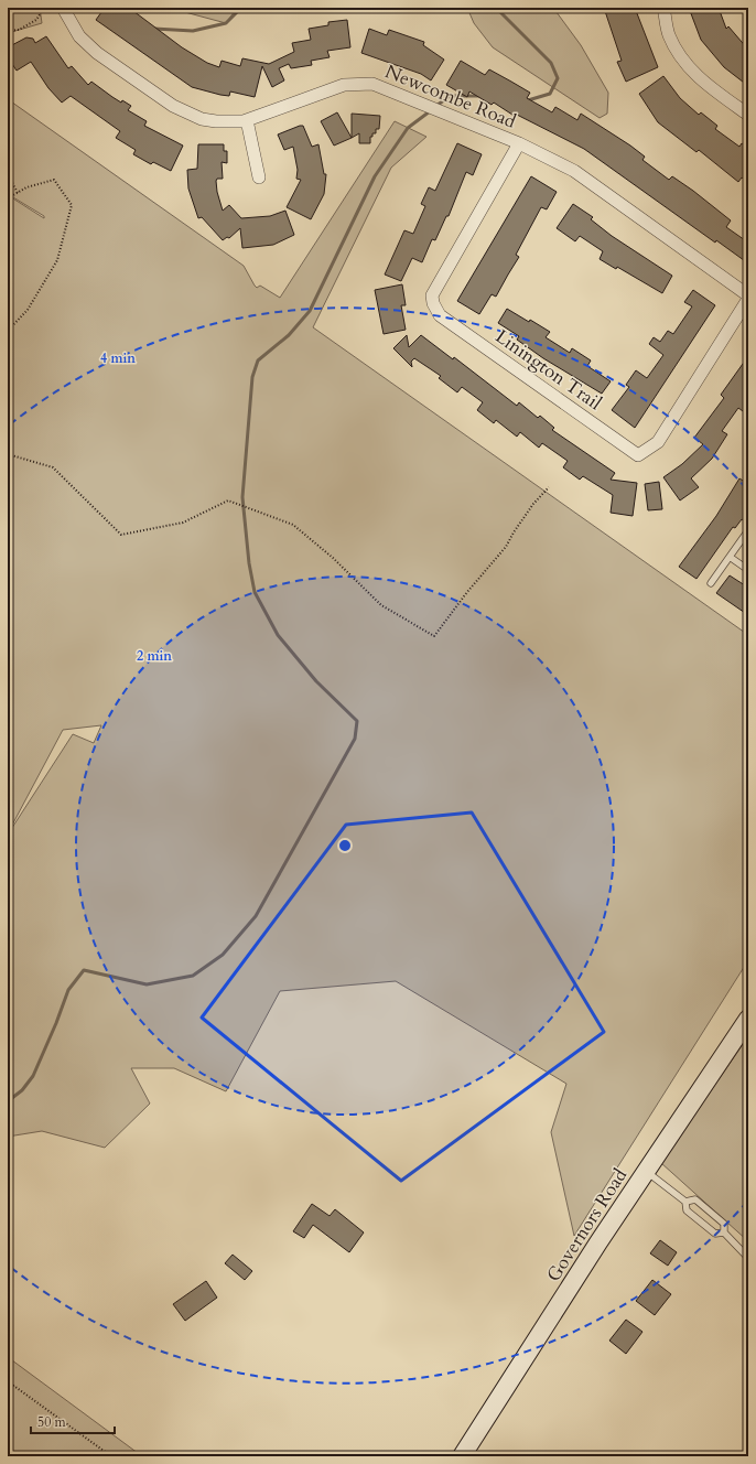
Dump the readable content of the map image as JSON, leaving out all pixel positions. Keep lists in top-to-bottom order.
{
  "streets": {
    "main road": ["Governors Road"],
    "street": ["Newcombe Road", "Linington Trail"]
  },
  "crossings": [
    ["Newcombe Road", "Linington Trail"]
  ],
  "scale_bar": "50 m",
  "rings": ["4 min", "2 min"]
}
